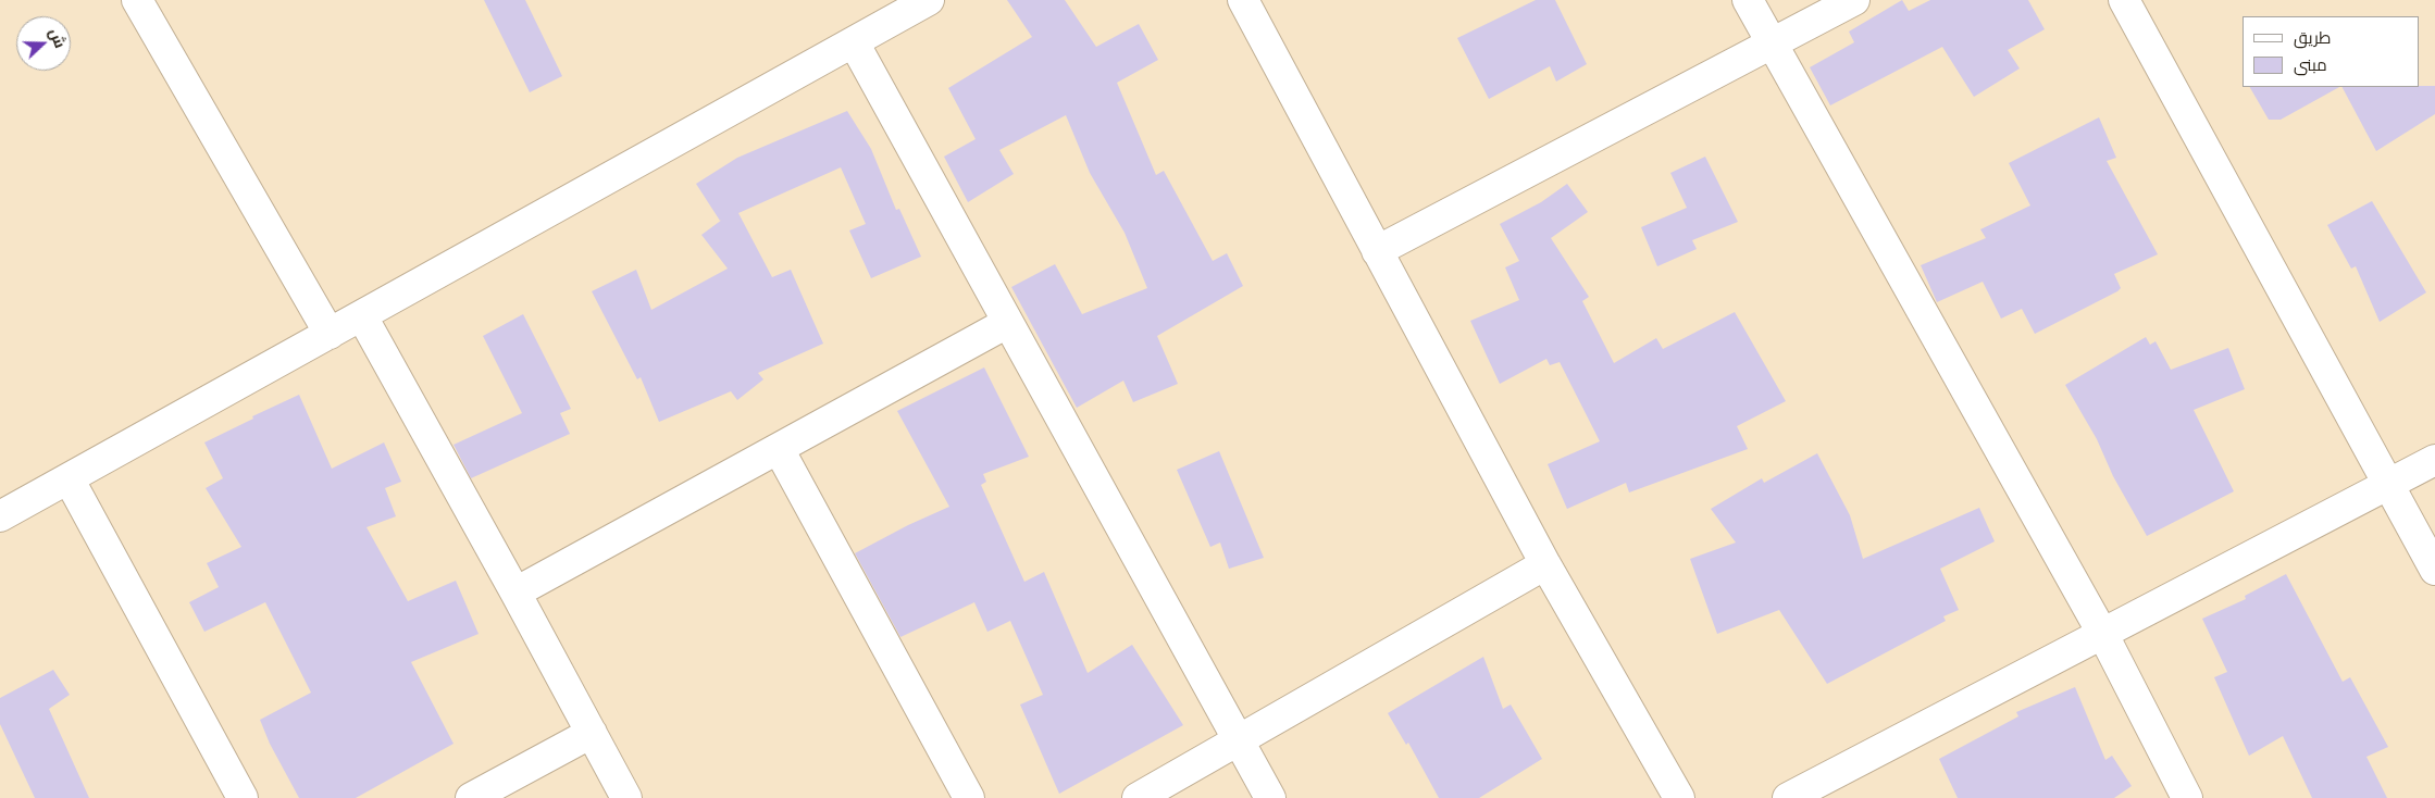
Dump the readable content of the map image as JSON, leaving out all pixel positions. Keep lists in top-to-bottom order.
{
  "legend": ["طريق", "مبنى"],
  "north": "right"
}
